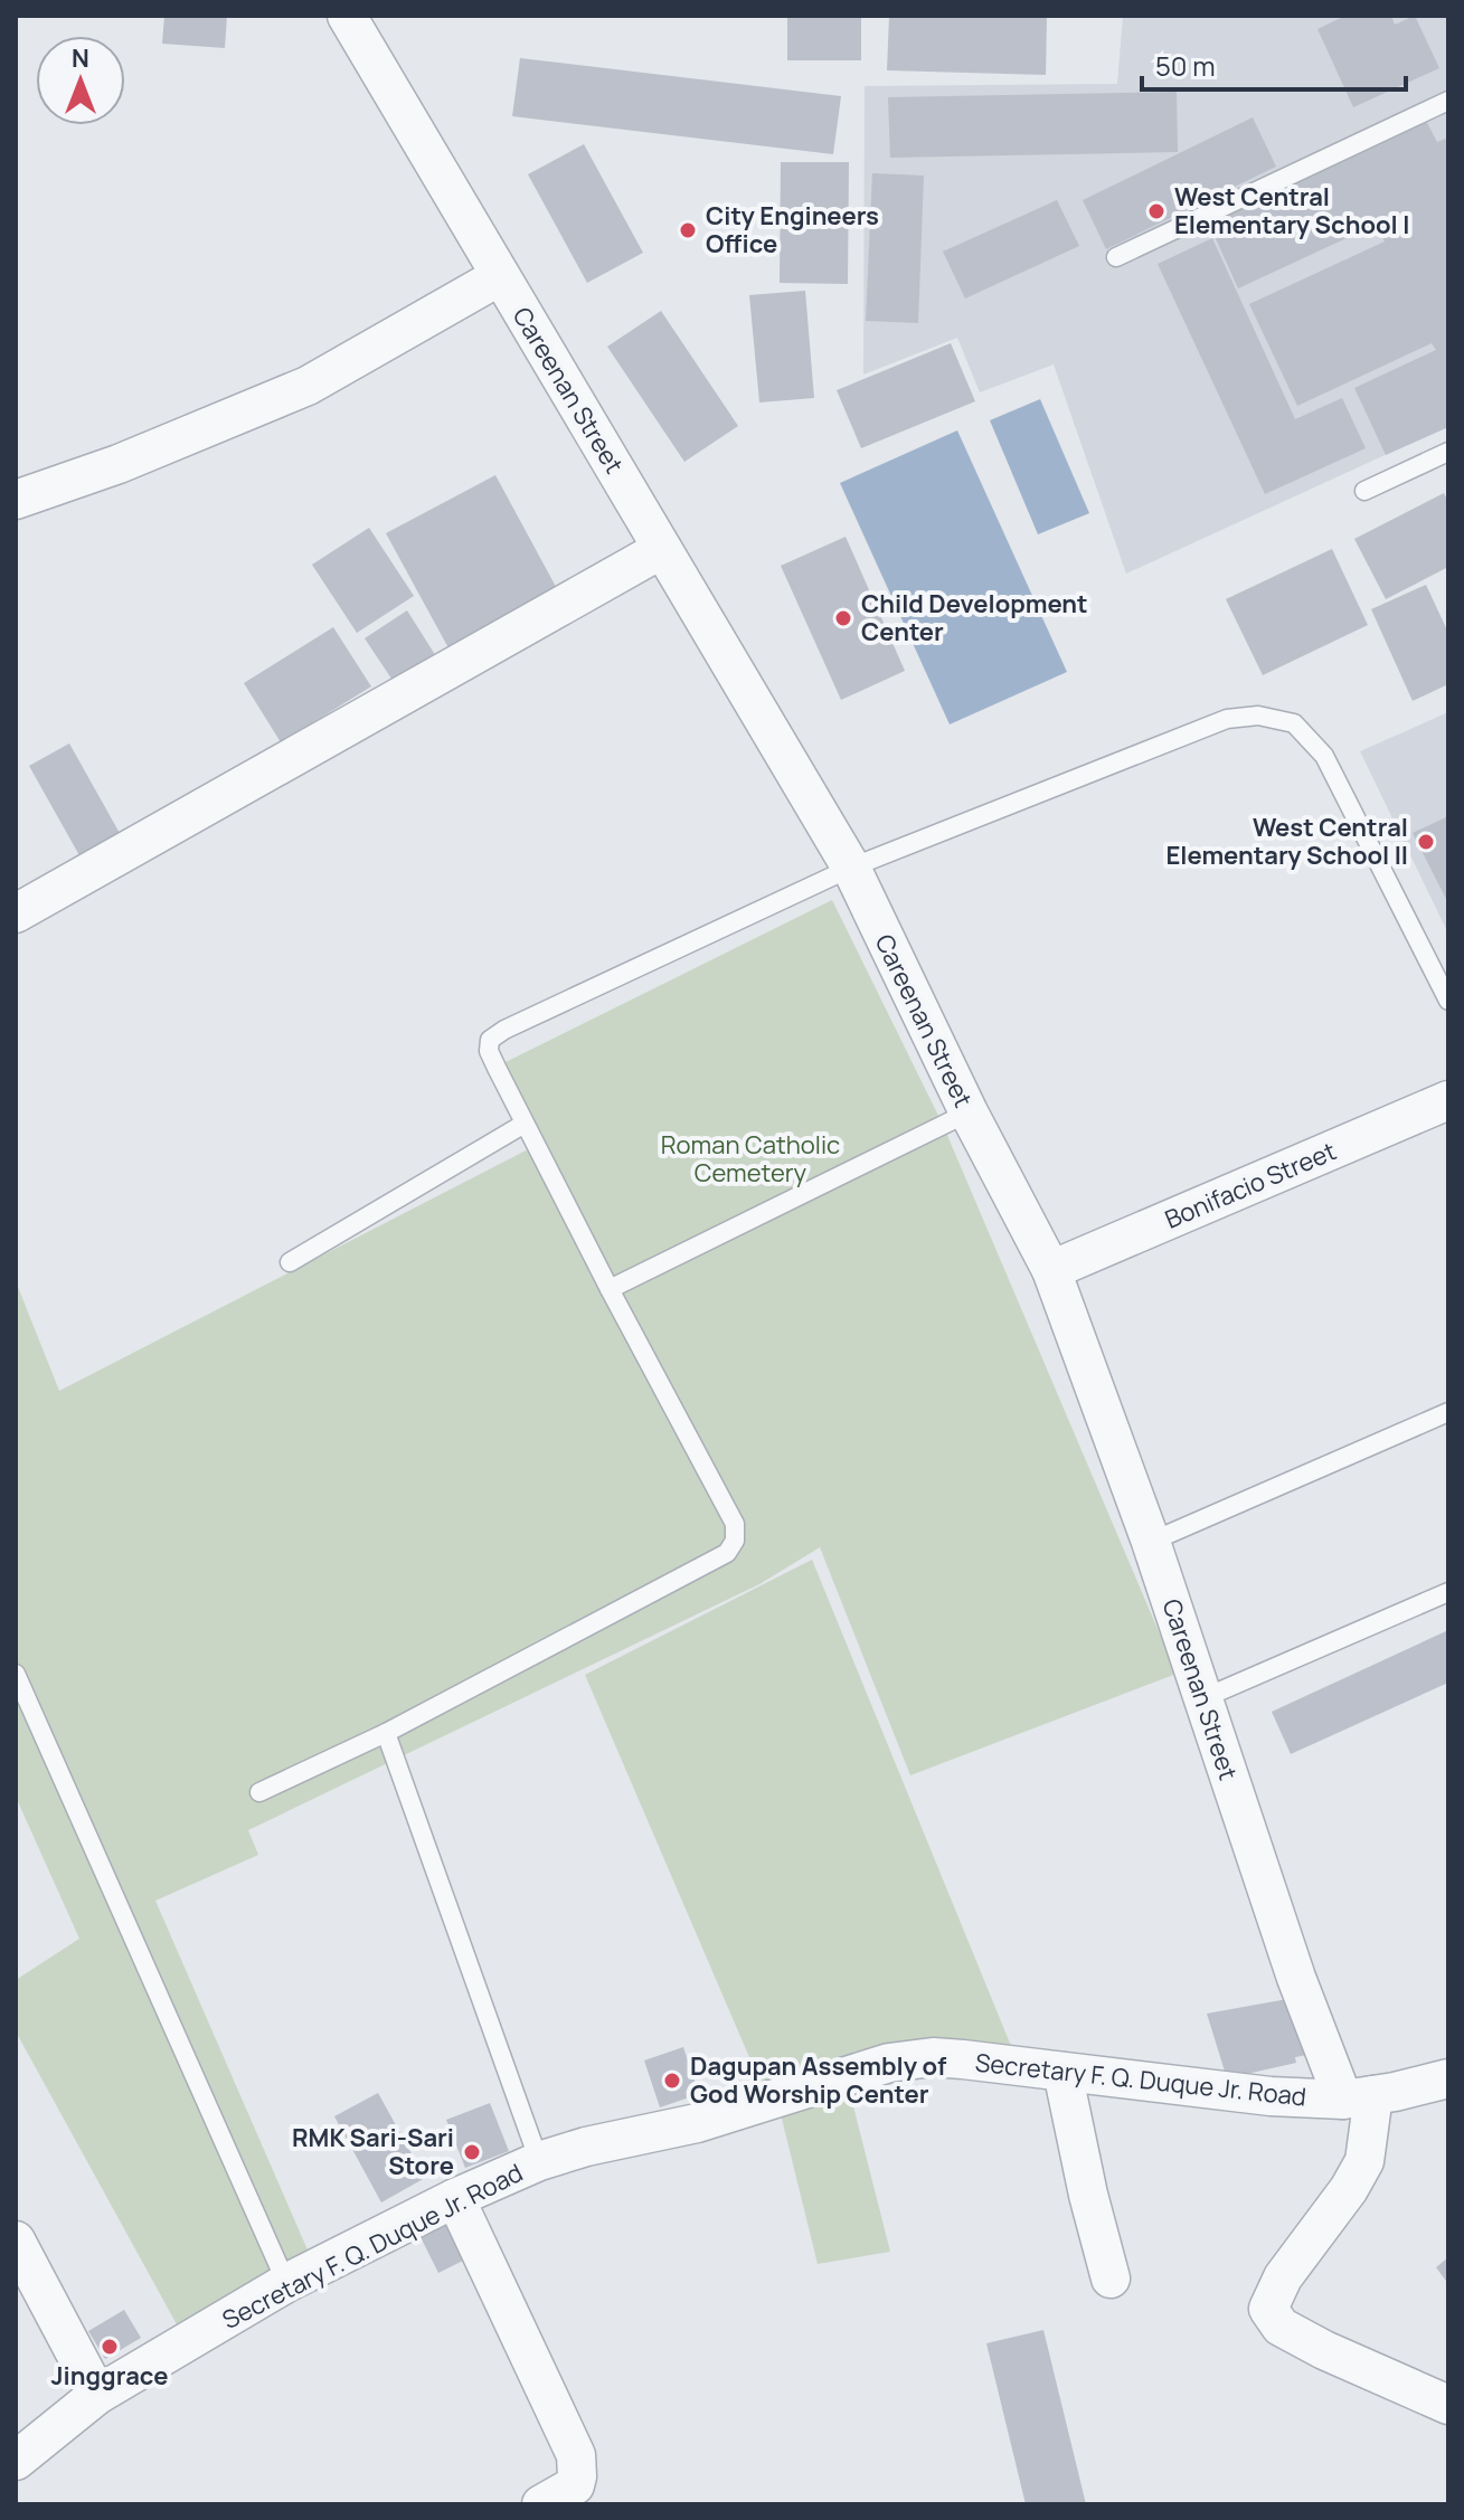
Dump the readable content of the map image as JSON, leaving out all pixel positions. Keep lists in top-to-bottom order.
{
  "streets": {
    "street": ["Careenan Street", "Bonifacio Street", "Secretary F. Q. Duque Jr. Road"]
  },
  "crossings": [
    ["Careenan Street", "Bonifacio Street"],
    ["Careenan Street", "Secretary F. Q. Duque Jr. Road"]
  ],
  "parks": ["Roman Catholic Cemetery"],
  "places": [
    "West Central Elementary School I",
    "City Engineers Office",
    "Child Development Center",
    "West Central Elementary School II",
    "Dagupan Assembly of God Worship Center",
    "RMK Sari-Sari Store",
    "Jinggrace"
  ],
  "scale_bar": "50 m",
  "north": "top"
}
